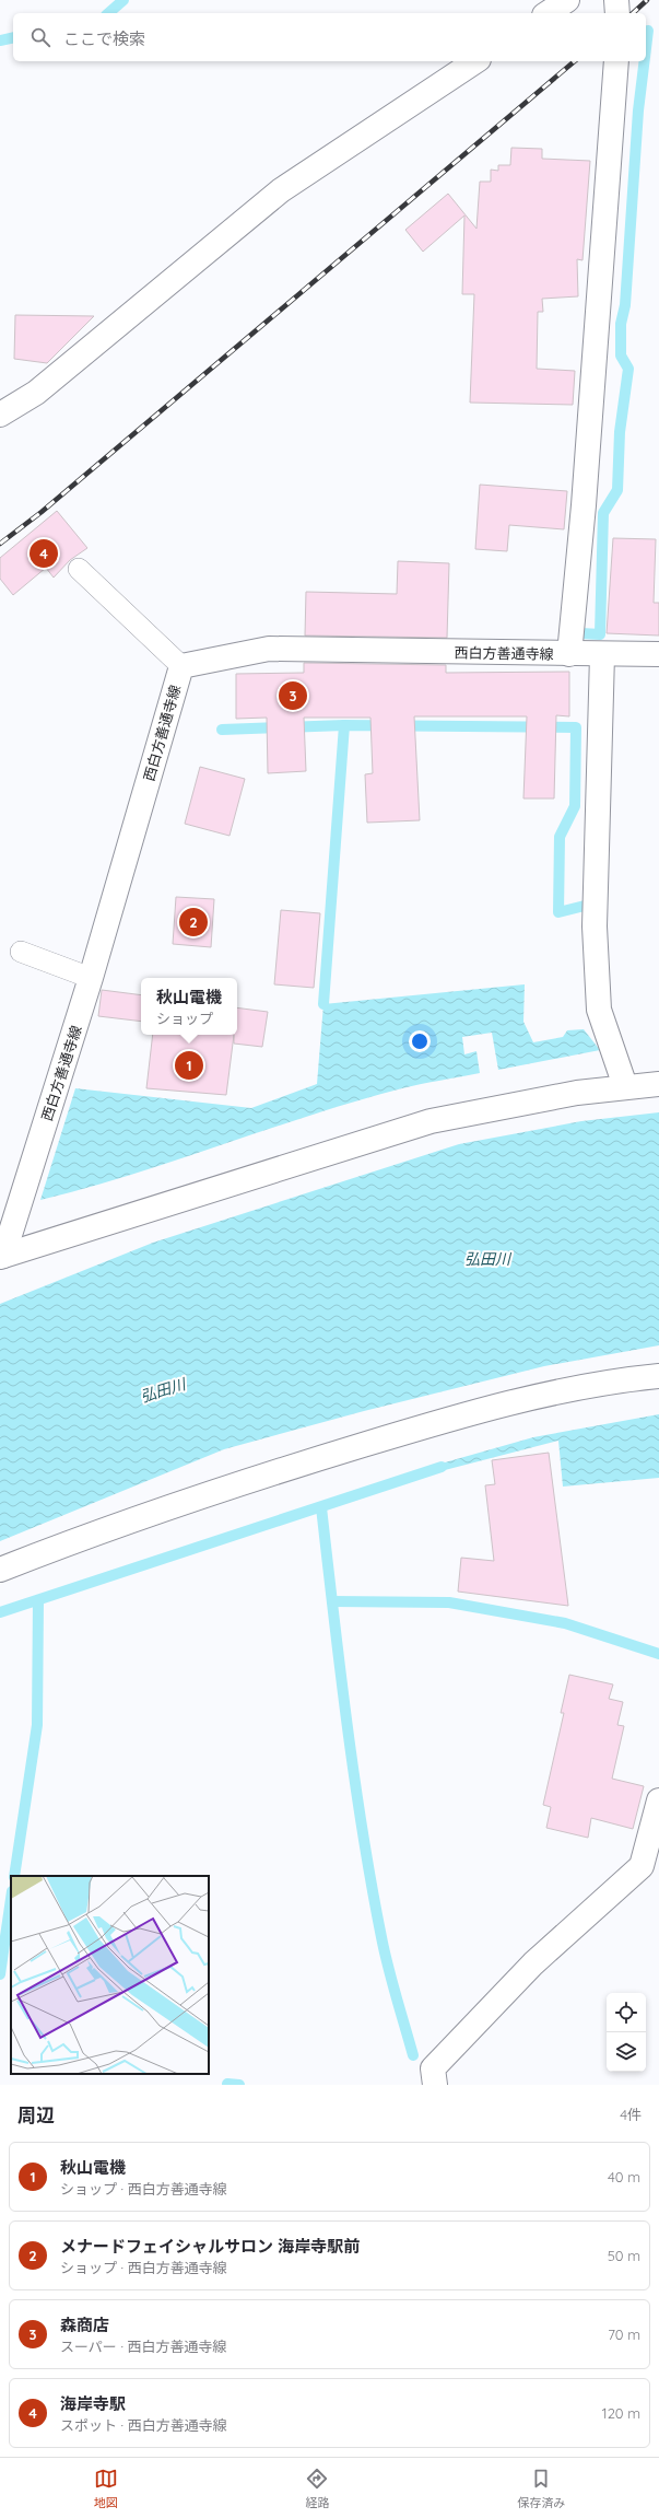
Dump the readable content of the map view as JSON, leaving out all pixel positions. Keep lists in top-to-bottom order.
{
  "streets": {
    "street": ["西白方善通寺線"]
  },
  "water": ["弘田川"],
  "page": {
    "search": "ここで検索",
    "pins": [
      "4",
      "3",
      "2",
      "1"
    ],
    "popup": ["秋山電機", "ショップ"],
    "heading": ["周辺", "4件"],
    "list": [
      {
        "mark": "1",
        "name": "秋山電機",
        "note": "ショップ · 西白方善通寺線",
        "value": "40 m"
      },
      {
        "mark": "2",
        "name": "メナードフェイシャルサロン 海岸寺駅前",
        "note": "ショップ · 西白方善通寺線",
        "value": "50 m"
      },
      {
        "mark": "3",
        "name": "森商店",
        "note": "スーパー · 西白方善通寺線",
        "value": "70 m"
      },
      {
        "mark": "4",
        "name": "海岸寺駅",
        "note": "スポット · 西白方善通寺線",
        "value": "120 m"
      }
    ],
    "nav": ["地図", "経路", "保存済み"]
  }
}
